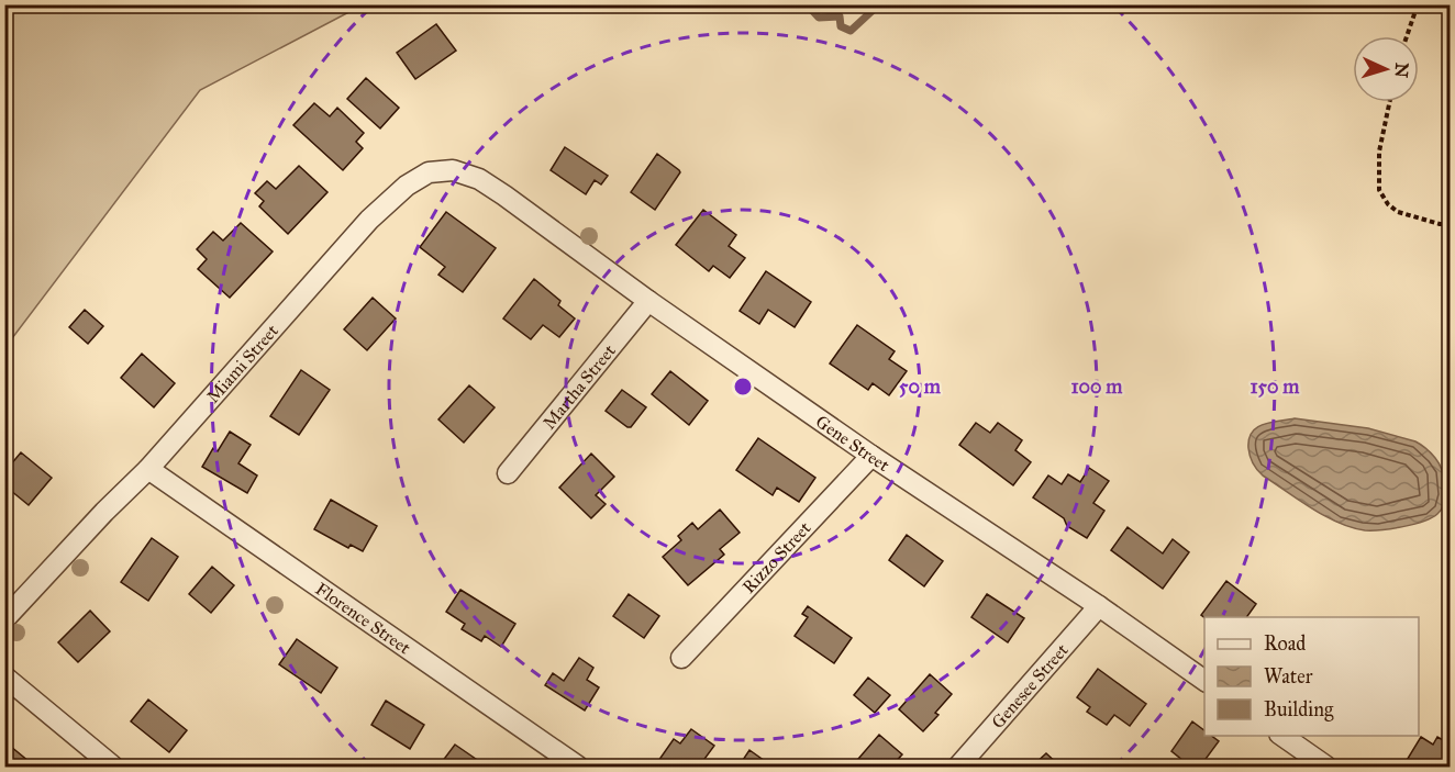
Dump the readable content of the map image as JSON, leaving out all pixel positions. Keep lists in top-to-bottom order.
{
  "streets": {
    "street": [
      "Miami Street",
      "Martha Street",
      "Gene Street",
      "Rizzo Street",
      "Florence Street",
      "Genesee Street"
    ]
  },
  "crossings": [
    ["Miami Street", "Gene Street"],
    ["Miami Street", "Florence Street"],
    ["Martha Street", "Gene Street"],
    ["Gene Street", "Rizzo Street"],
    ["Gene Street", "Genesee Street"]
  ],
  "legend": ["Road", "Water", "Building"],
  "north": "right",
  "rings": ["50 m", "100 m", "150 m"]
}
